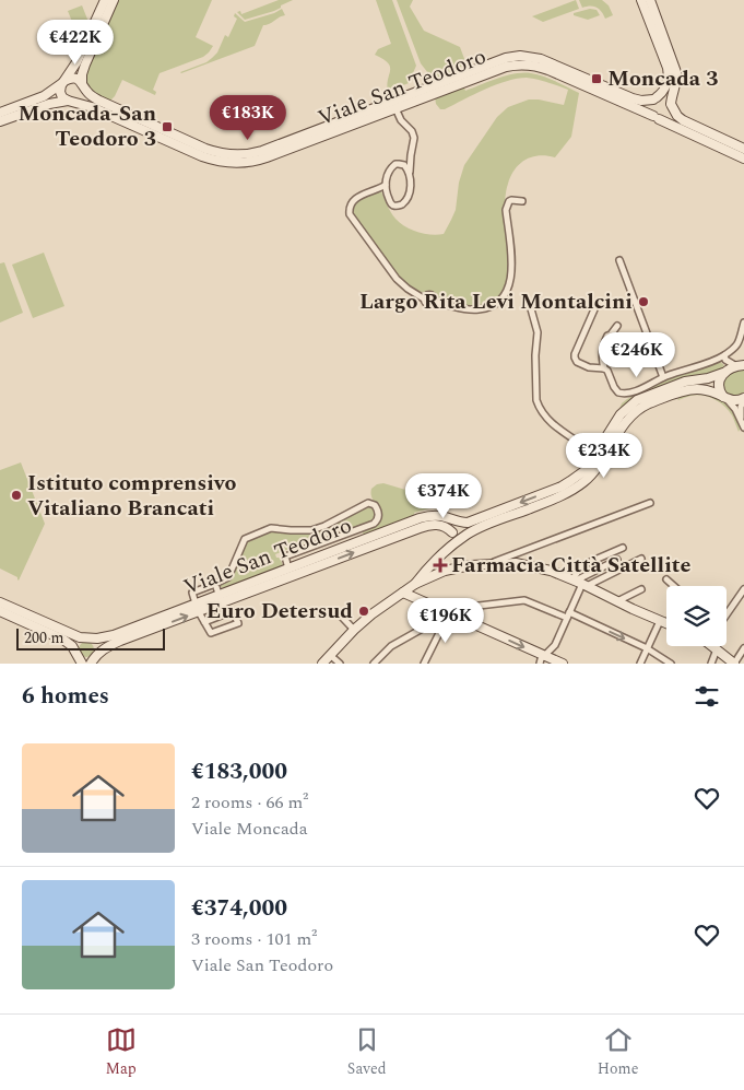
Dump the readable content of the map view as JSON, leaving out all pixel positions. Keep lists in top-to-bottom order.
{
  "streets": {
    "main road": ["Viale San Teodoro"]
  },
  "places": {
    "transit": ["Moncada 3", "Moncada-San Teodoro 3"],
    "other": ["Largo Rita Levi Montalcini", "Istituto comprensivo Vitaliano Brancati", "Euro Detersud"],
    "health": ["Farmacia Città Satellite"]
  },
  "scale_bar": "200 m",
  "page": {
    "price": [
      "€422K",
      "€183K",
      "€246K",
      "€234K",
      "€374K",
      "€196K"
    ],
    "scale": "200 m",
    "heading": "6 homes",
    "list": [
      {
        "name": "€183,000",
        "note": "2 rooms · 66 m² · Viale Moncada"
      },
      {
        "name": "€374,000",
        "note": "3 rooms · 101 m² · Viale San Teodoro"
      }
    ],
    "tabs": ["Map", "Saved", "Home"]
  }
}
